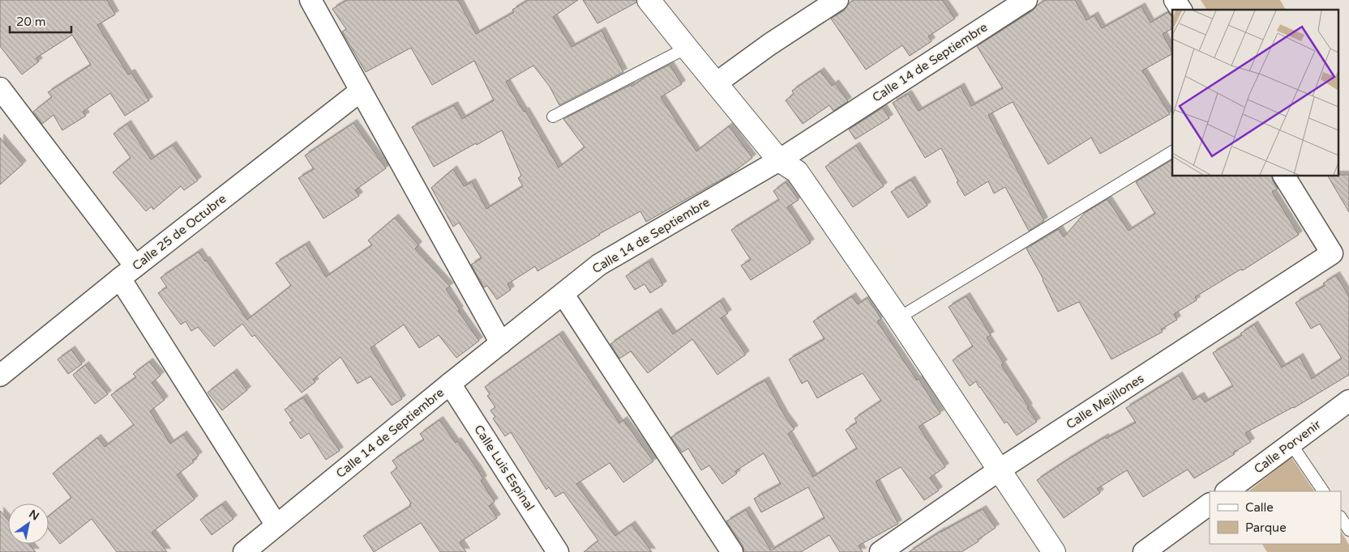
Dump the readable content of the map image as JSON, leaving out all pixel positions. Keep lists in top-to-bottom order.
{
  "streets": {
    "street": [
      "Calle 14 de Septiembre",
      "Calle 25 de Octubre",
      "Calle Mejillones",
      "Calle Porvenir",
      "Calle Luis Espinal"
    ]
  },
  "crossings": [
    ["Calle 14 de Septiembre", "Calle Luis Espinal"]
  ],
  "legend": ["Calle", "Parque"],
  "scale_bar": "20 m",
  "north": "top right"
}
